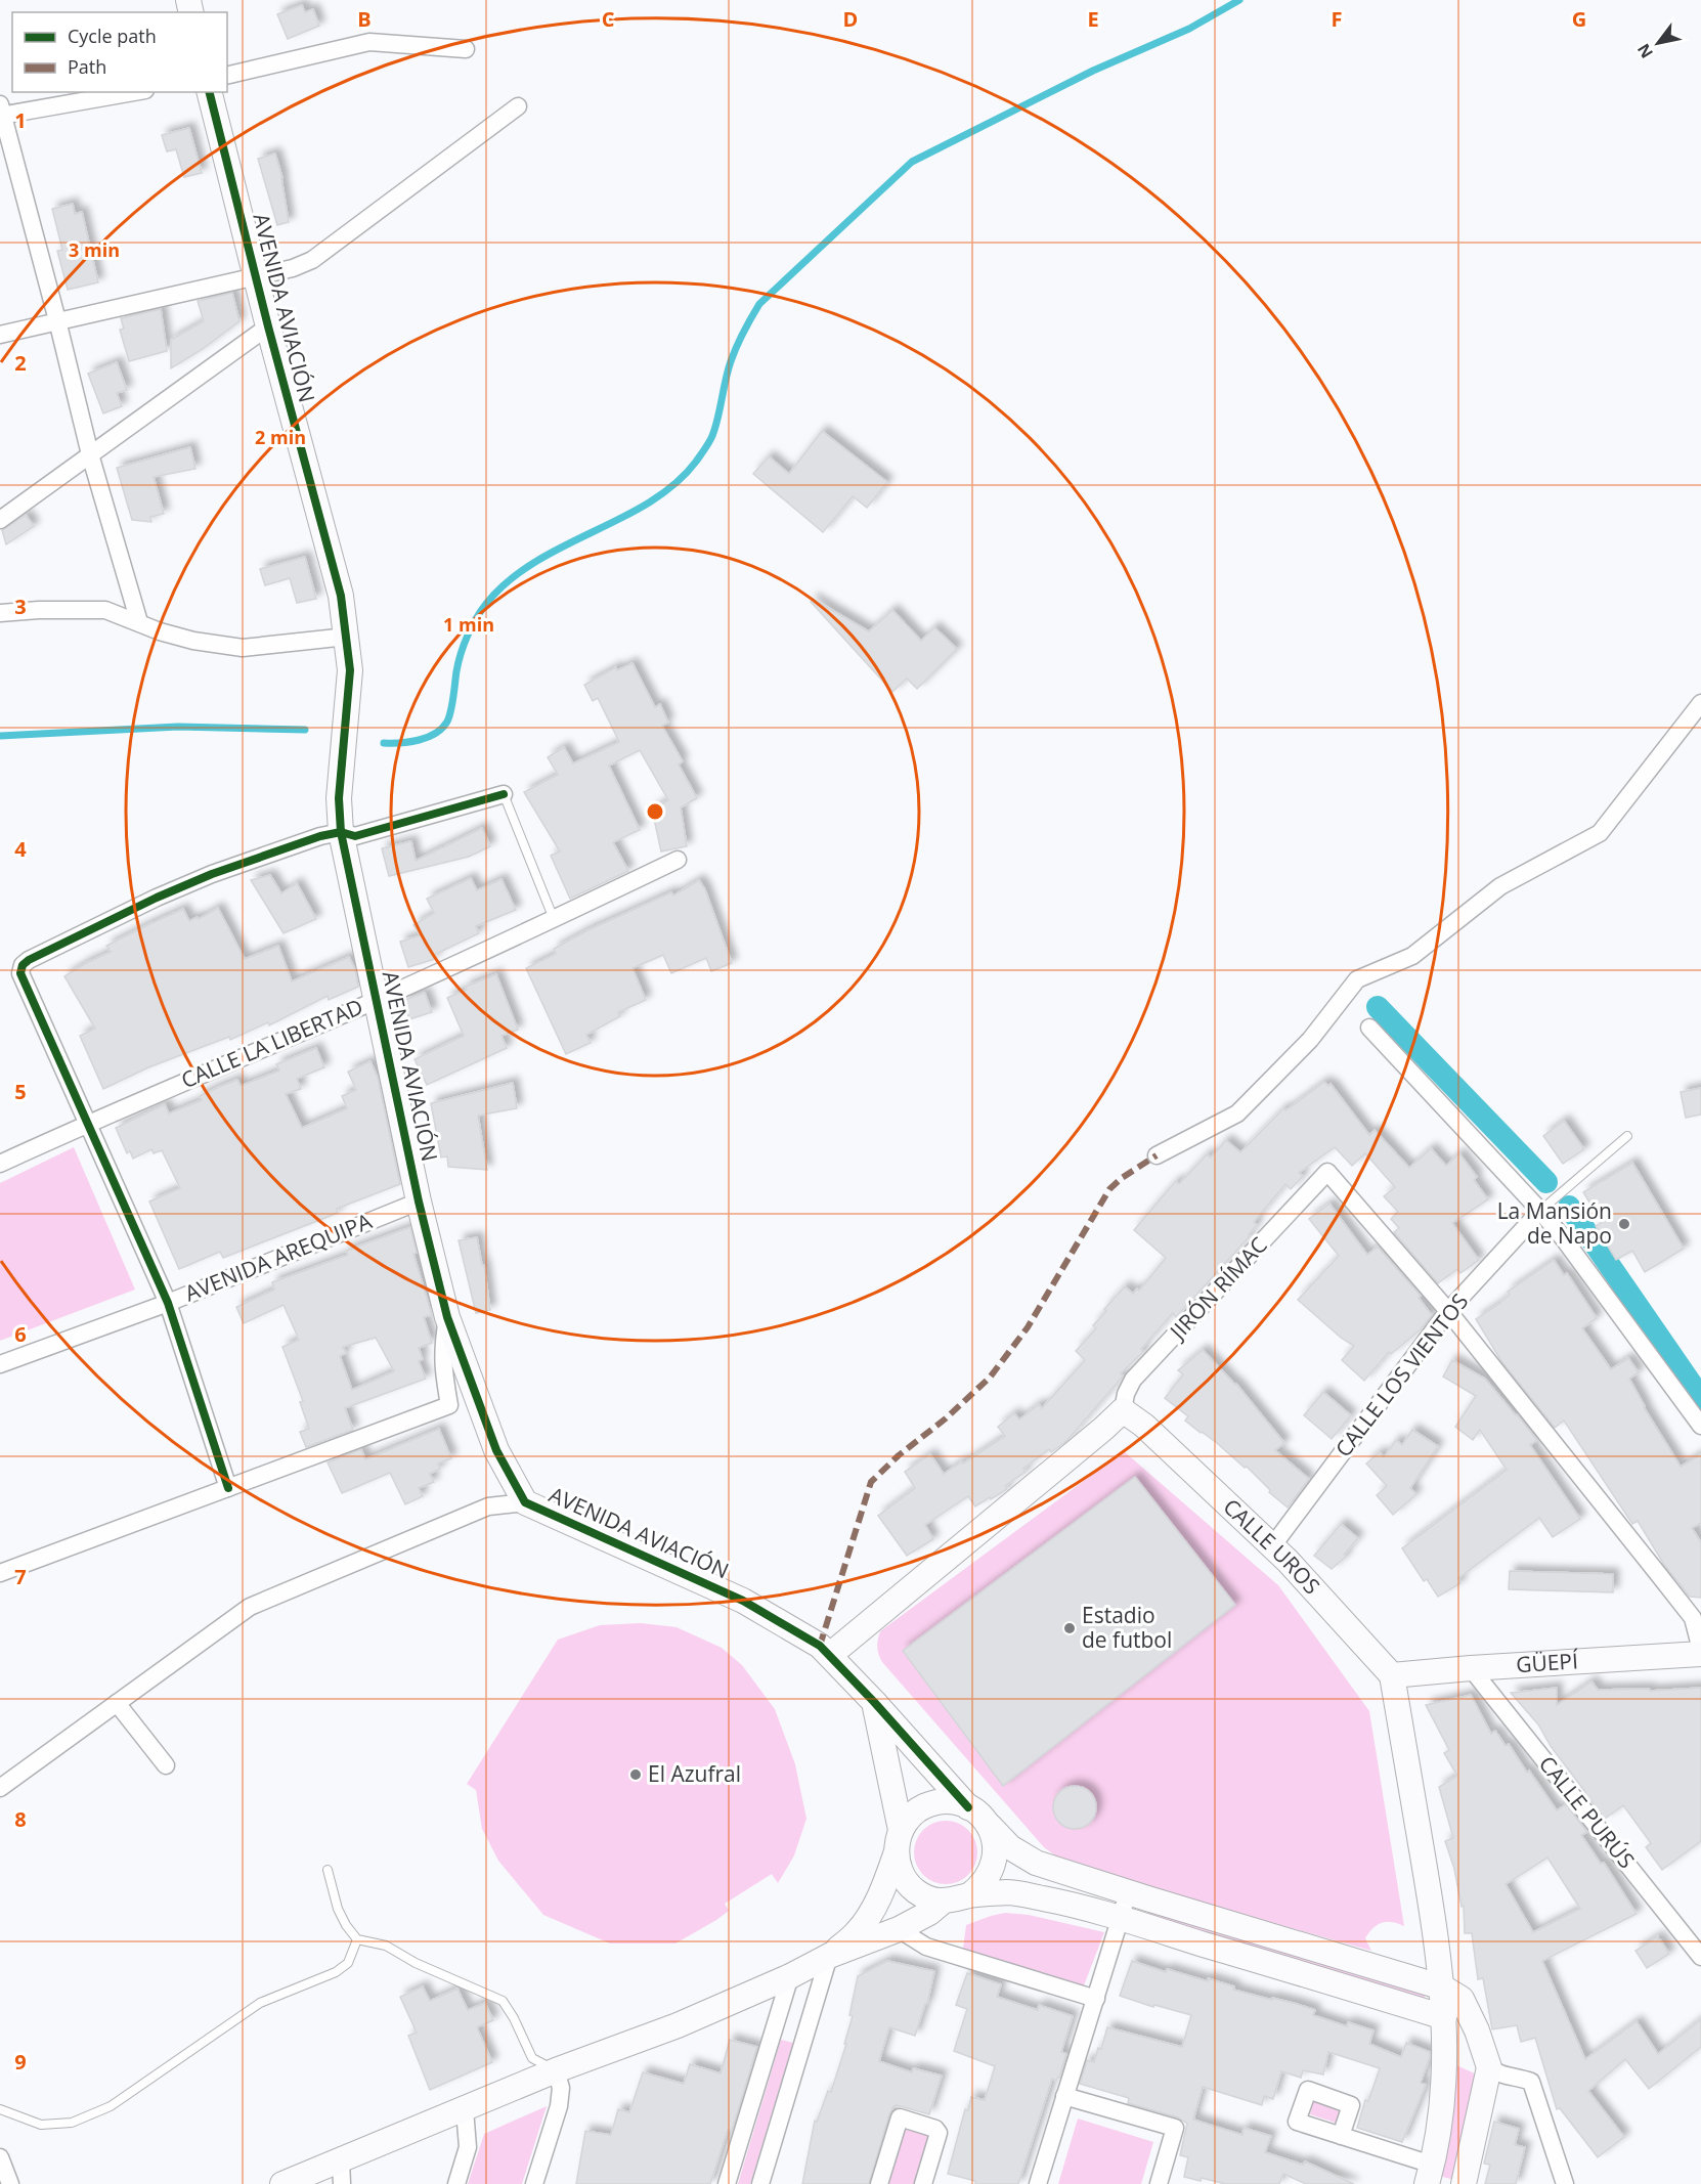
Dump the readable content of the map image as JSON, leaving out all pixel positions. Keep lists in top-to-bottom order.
{
  "streets": {
    "street": [
      "AVENIDA AVIACIÓN",
      "CALLE LA LIBERTAD",
      "AVENIDA AREQUIPA",
      "JIRÓN RÍMAC",
      "CALLE LOS VIENTOS",
      "CALLE UROS",
      "GÜEPÍ",
      "CALLE PURÚS"
    ]
  },
  "crossings": [
    ["AVENIDA AVIACIÓN", "CALLE LA LIBERTAD"],
    ["AVENIDA AVIACIÓN", "AVENIDA AREQUIPA"],
    ["JIRÓN RÍMAC", "CALLE LOS VIENTOS"],
    ["JIRÓN RÍMAC", "CALLE UROS"],
    ["CALLE LOS VIENTOS", "CALLE UROS"],
    ["CALLE UROS", "GÜEPÍ"],
    ["GÜEPÍ", "CALLE PURÚS"]
  ],
  "places": ["La Mansión de Napo", "Estadio de futbol", "El Azufral"],
  "legend": ["Cycle path", "Path"],
  "north": "bottom left",
  "grid": {
    "columns": [
      "B",
      "C",
      "D",
      "E",
      "F",
      "G"
    ],
    "rows": [
      "1",
      "2",
      "3",
      "4",
      "5",
      "6",
      "7",
      "8",
      "9"
    ]
  },
  "rings": ["3 min", "2 min", "1 min"]
}
